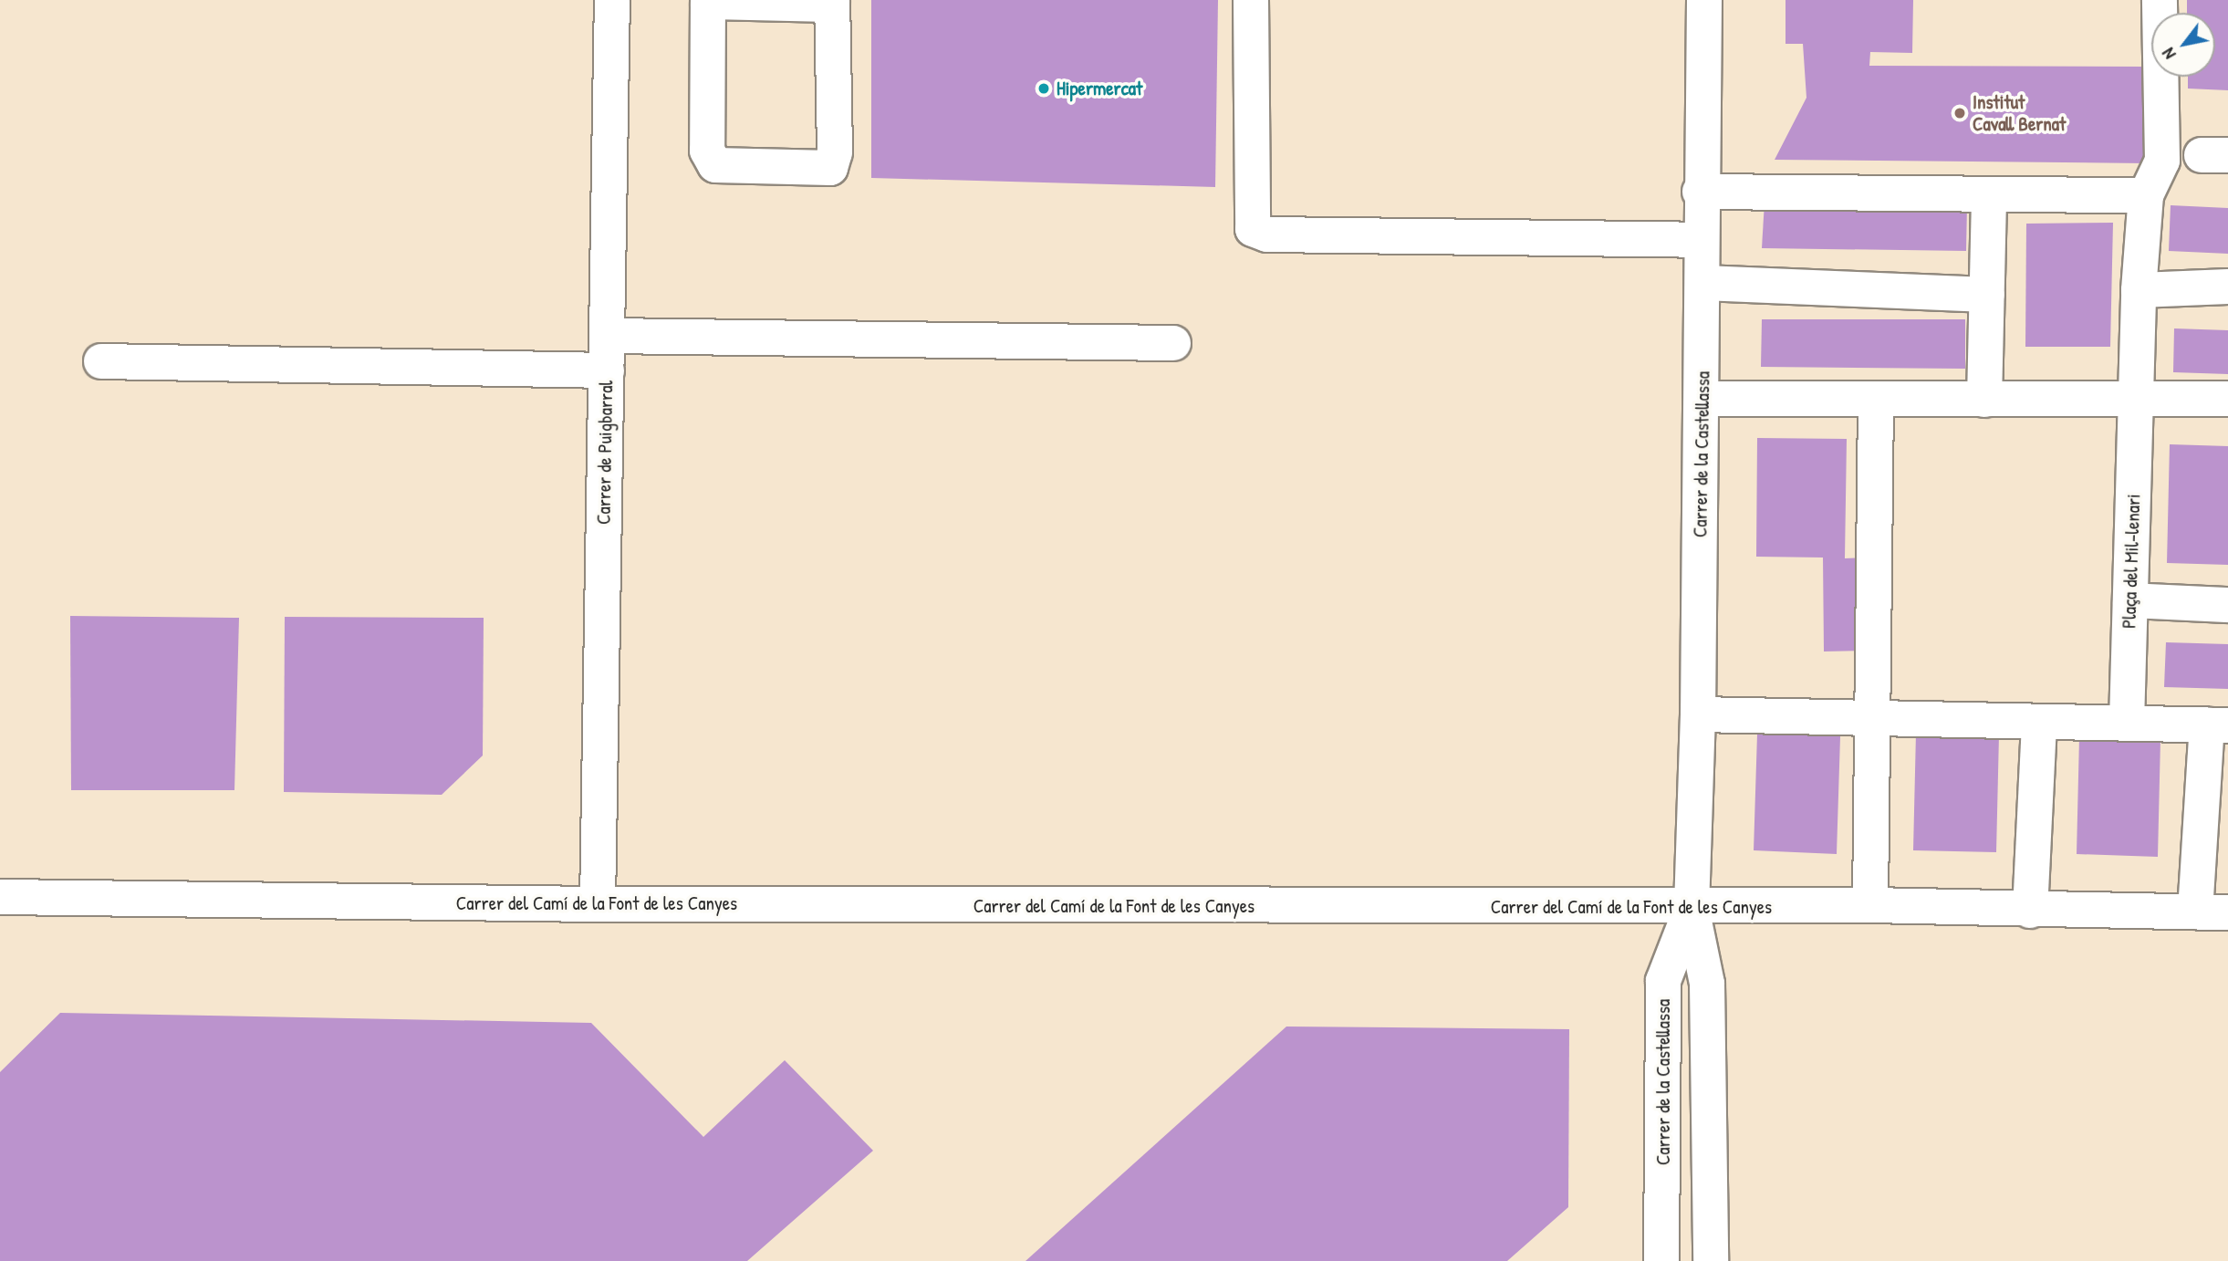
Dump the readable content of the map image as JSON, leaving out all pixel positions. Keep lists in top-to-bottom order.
{
  "streets": {
    "street": [
      "Carrer de Puigbarral",
      "Carrer de la Castellassa",
      "Plaça del Mil-lenari",
      "Carrer del Camí de la Font de les Canyes"
    ]
  },
  "crossings": [
    ["Carrer de Puigbarral", "Carrer del Camí de la Font de les Canyes"],
    ["Carrer de la Castellassa", "Carrer del Camí de la Font de les Canyes"]
  ],
  "places": ["Hipermercat", "Institut Cavall Bernat"],
  "north": "bottom left"
}
